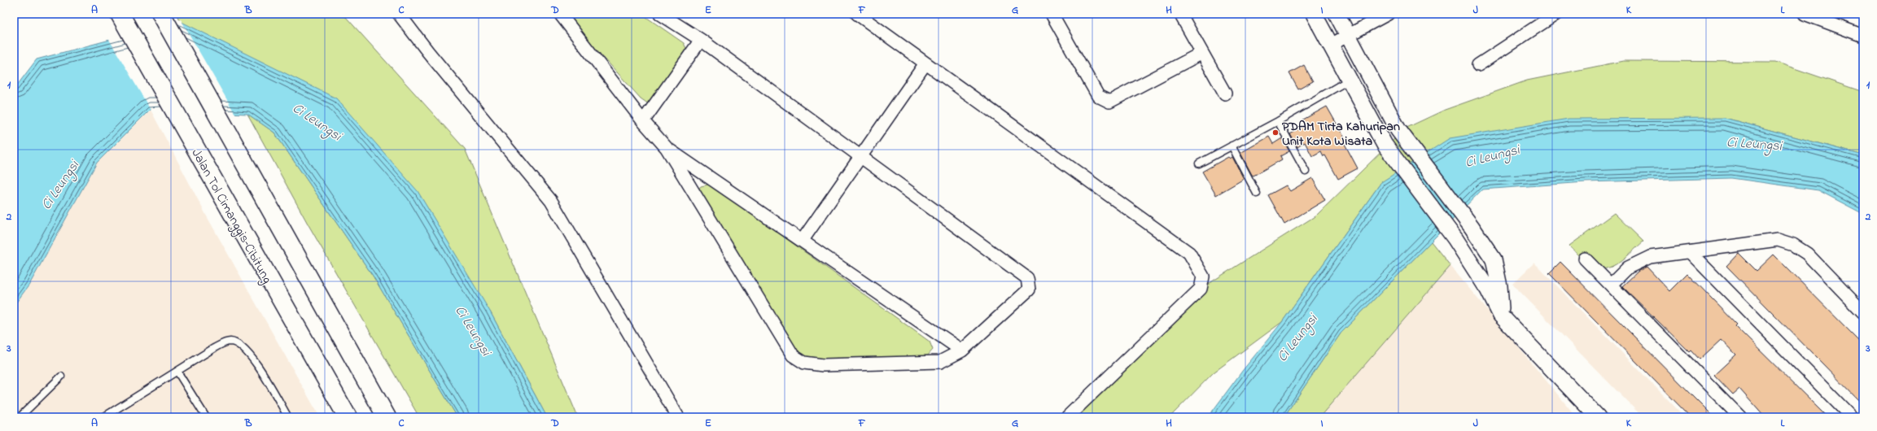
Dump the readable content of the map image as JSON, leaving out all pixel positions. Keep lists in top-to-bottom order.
{
  "streets": {
    "highway": ["Jalan Tol Cimanggis–Cibitung"]
  },
  "water": ["Ci Leungsi"],
  "places": ["PDAM Tirta Kahuripan Unit Kota Wisata"],
  "grid": {
    "columns": [
      "A",
      "B",
      "C",
      "D",
      "E",
      "F",
      "G",
      "H",
      "I",
      "J",
      "K",
      "L"
    ],
    "rows": ["1", "2", "3"]
  }
}
